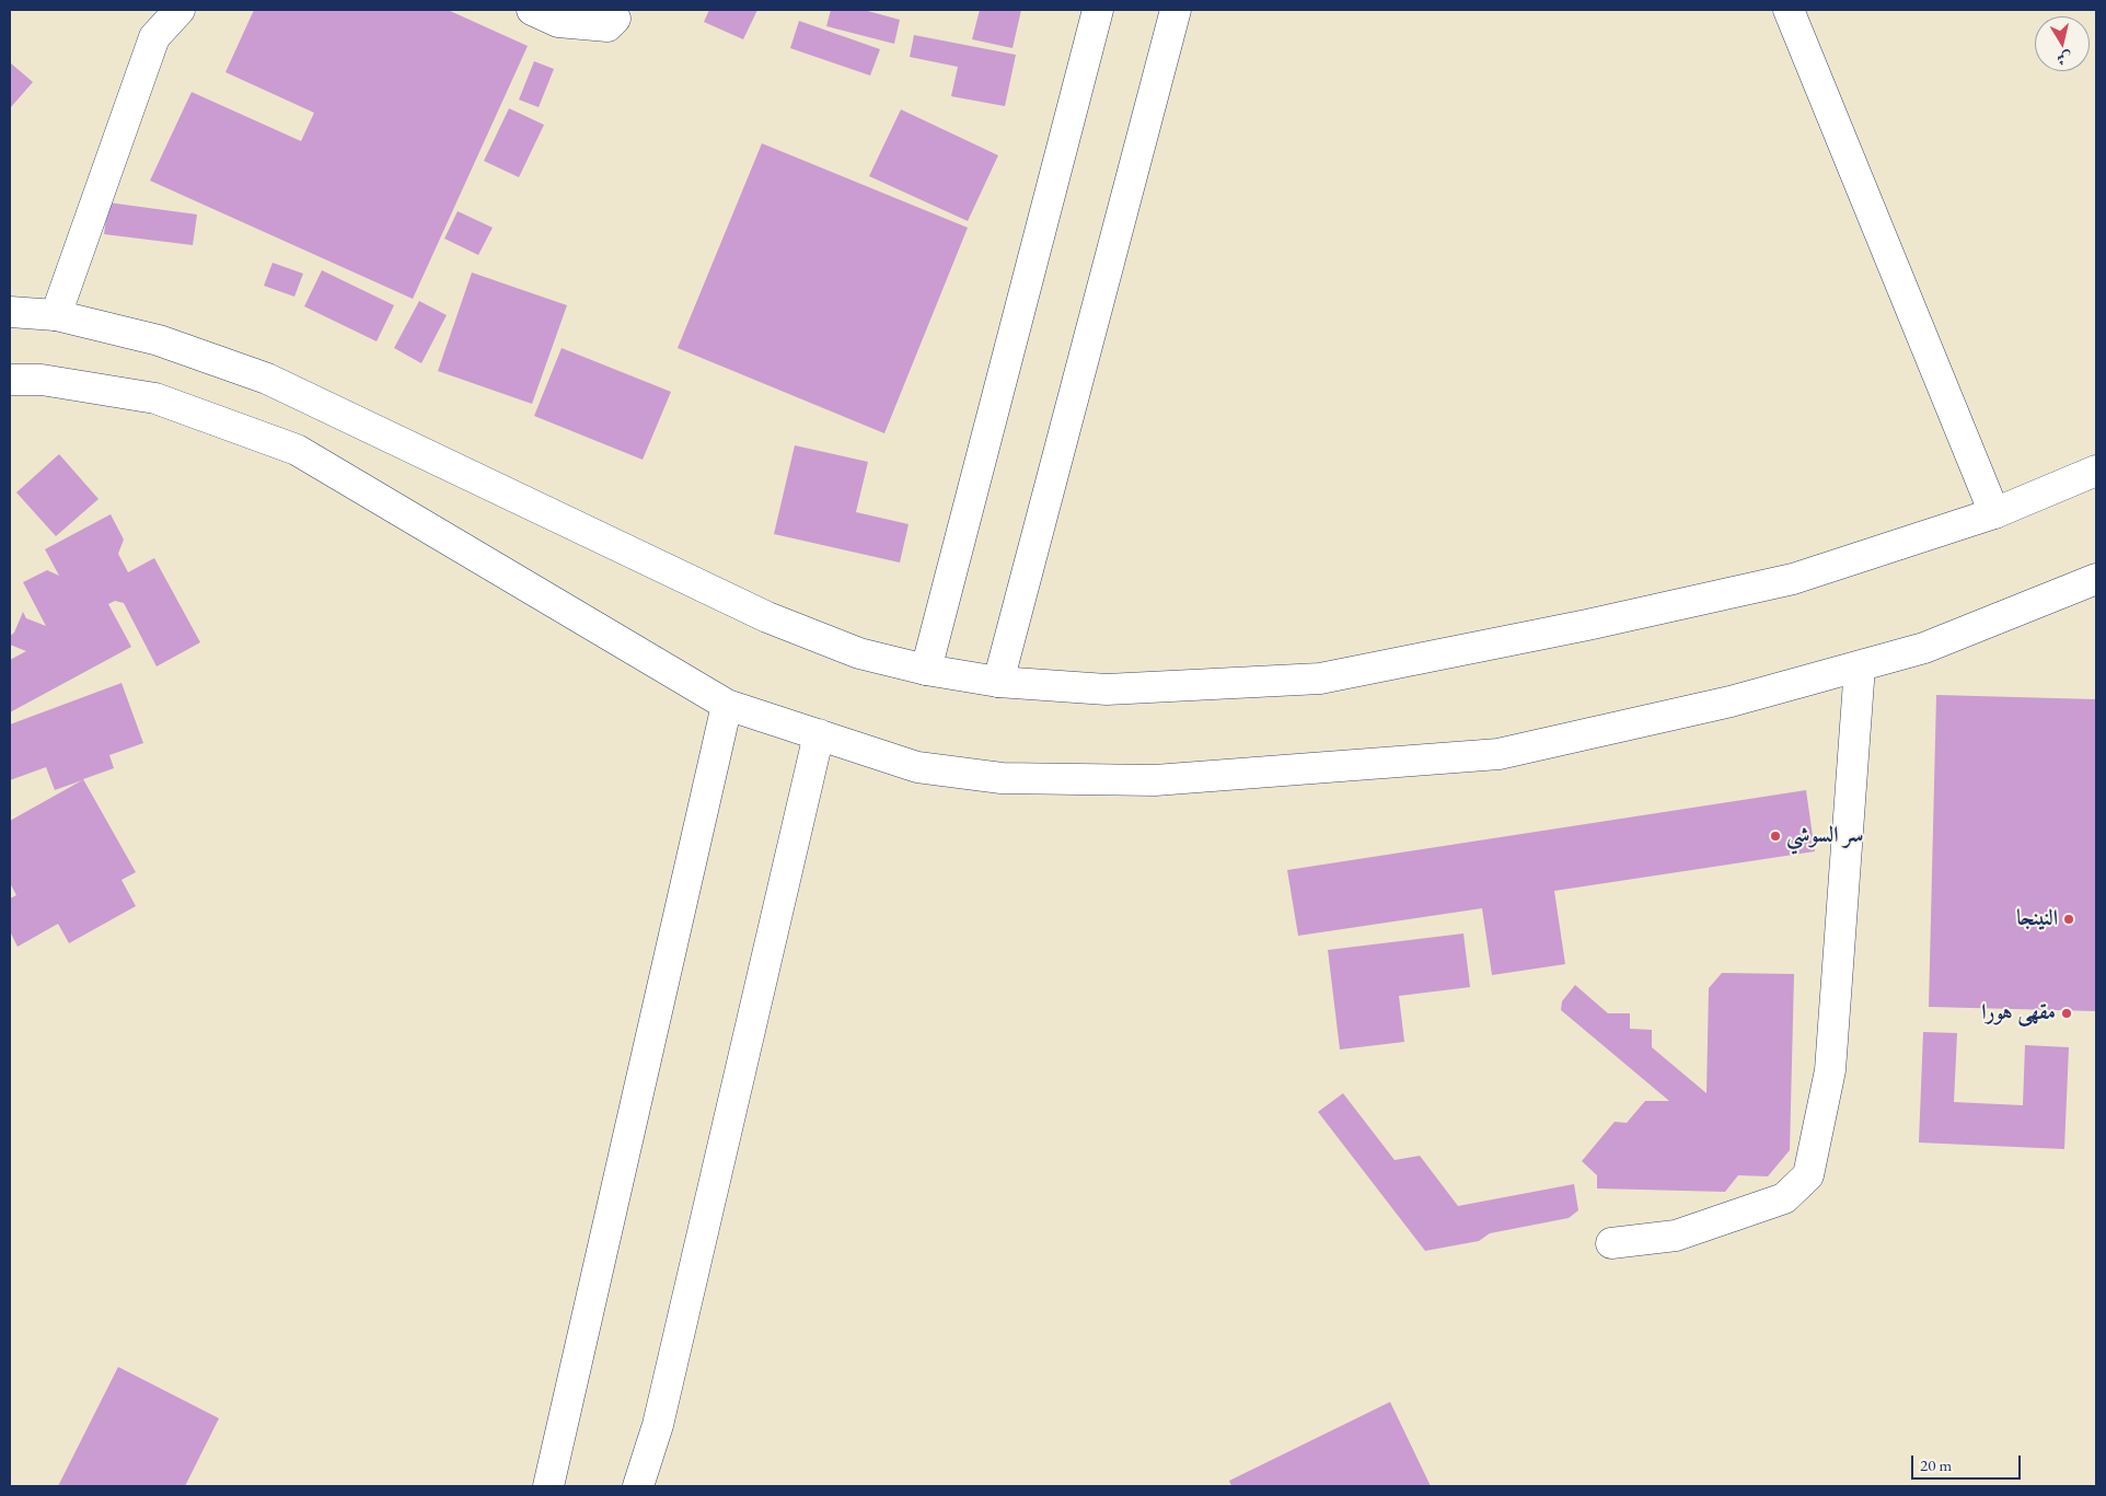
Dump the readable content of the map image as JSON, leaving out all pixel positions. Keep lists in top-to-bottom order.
{
  "places": ["سر السوشي", "النينجا", "مقهى هورا"],
  "scale_bar": "20 m",
  "north": "bottom"
}
